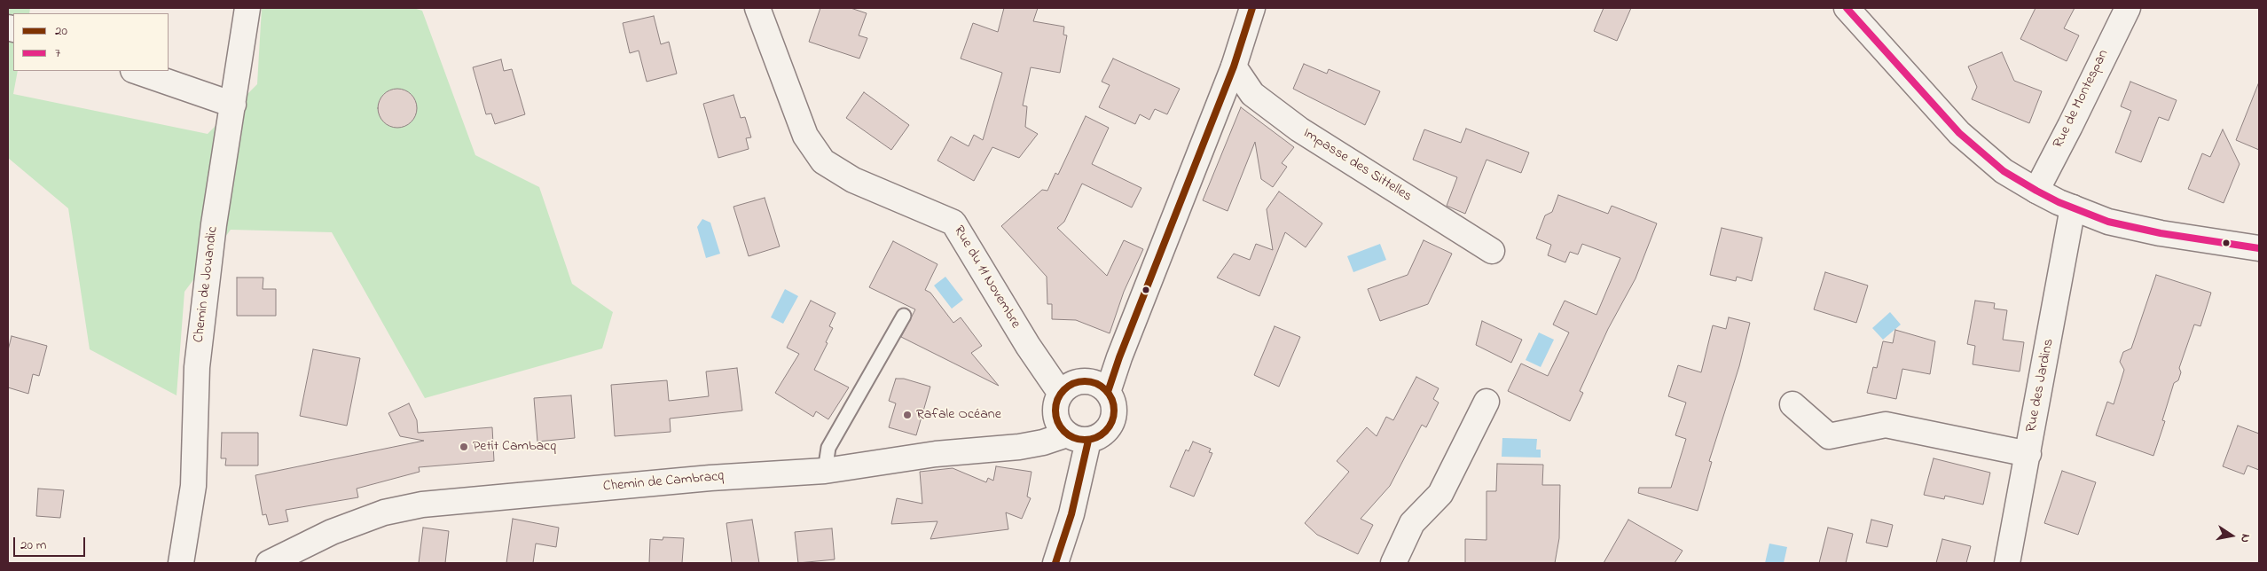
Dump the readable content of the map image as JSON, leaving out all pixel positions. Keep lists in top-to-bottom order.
{
  "streets": {
    "street": [
      "Rue de Montespan",
      "Impasse des Sittelles",
      "Rue du 11 Novembre",
      "Chemin de Jouandic",
      "Rue des Jardins",
      "Chemin de Cambracq"
    ]
  },
  "crossings": [
    ["Rue du 11 Novembre", "Chemin de Cambracq"]
  ],
  "places": ["Rafale Océane", "Petit Cambacq"],
  "lines": ["transit line 20", "transit line 7"],
  "legend": ["20", "7"],
  "scale_bar": "20 m",
  "north": "right"
}
